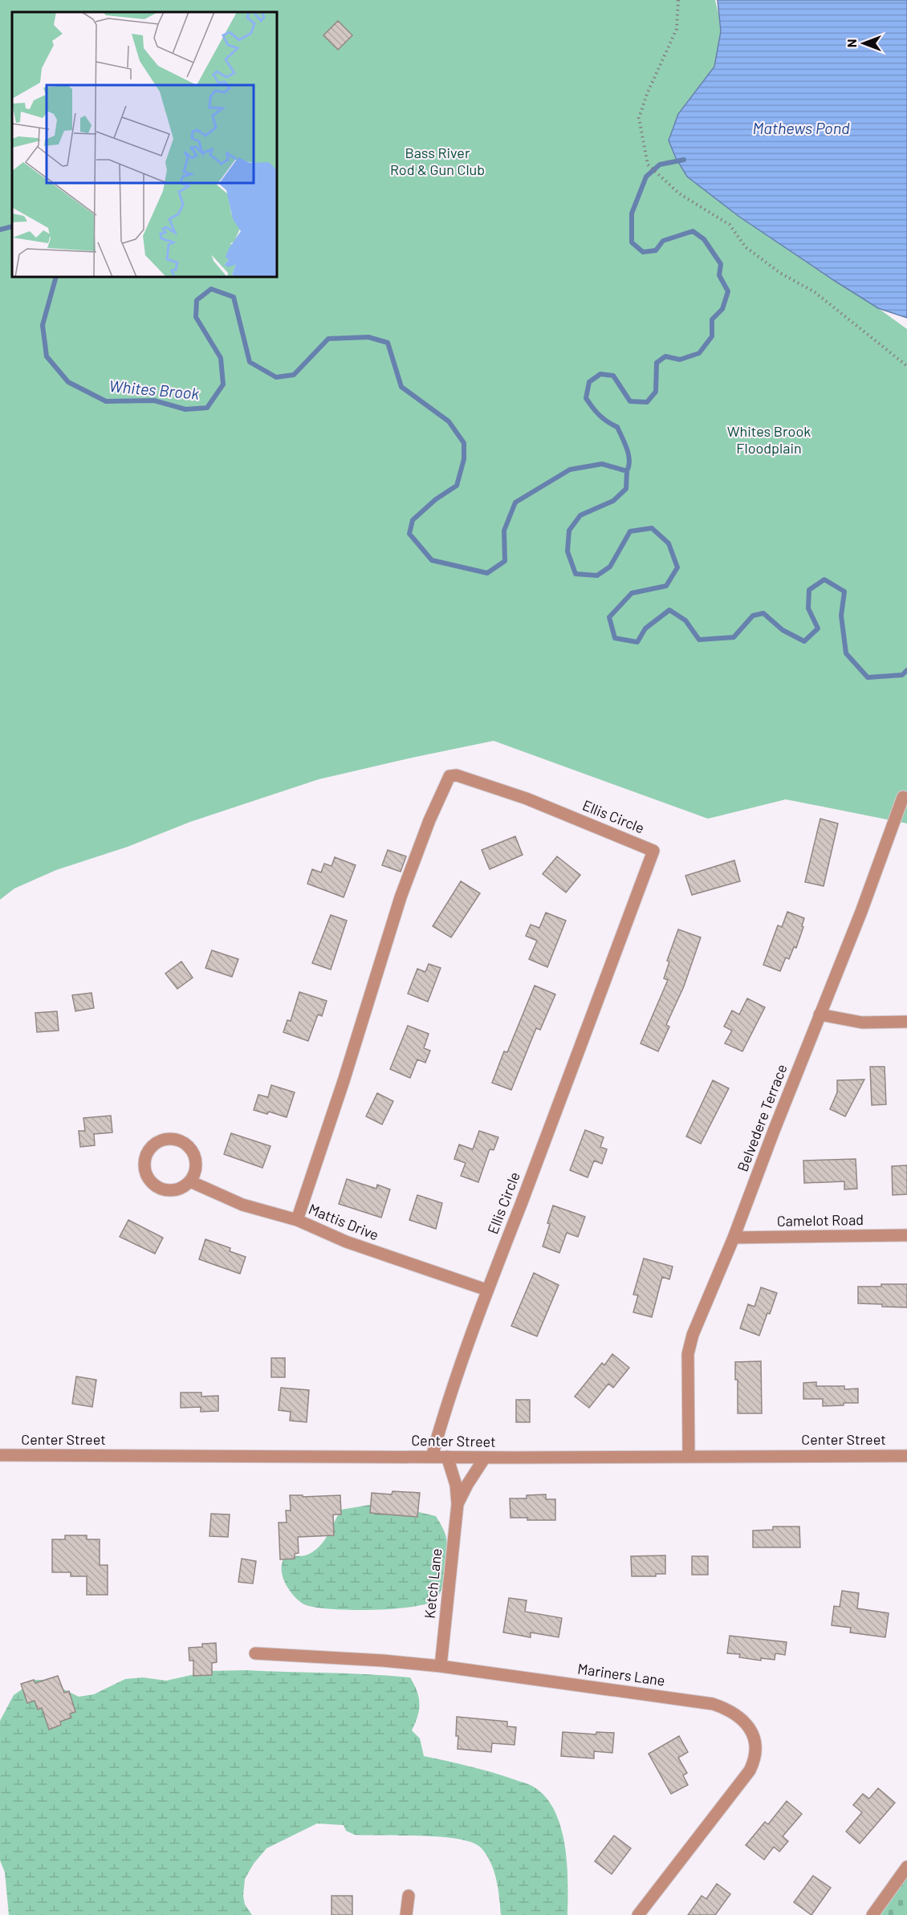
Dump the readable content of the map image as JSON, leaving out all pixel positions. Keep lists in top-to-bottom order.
{
  "streets": {
    "street": [
      "Ellis Circle",
      "Belvedere Terrace",
      "Camelot Road",
      "Mattis Drive",
      "Center Street",
      "Ketch Lane",
      "Mariners Lane"
    ]
  },
  "crossings": [
    ["Ellis Circle", "Mattis Drive"],
    ["Ellis Circle", "Center Street"],
    ["Belvedere Terrace", "Camelot Road"],
    ["Belvedere Terrace", "Center Street"],
    ["Center Street", "Ketch Lane"],
    ["Ketch Lane", "Mariners Lane"]
  ],
  "water": ["Mathews Pond", "Whites Brook"],
  "parks": ["Bass River Rod & Gun Club", "Whites Brook Floodplain"],
  "north": "left"
}
